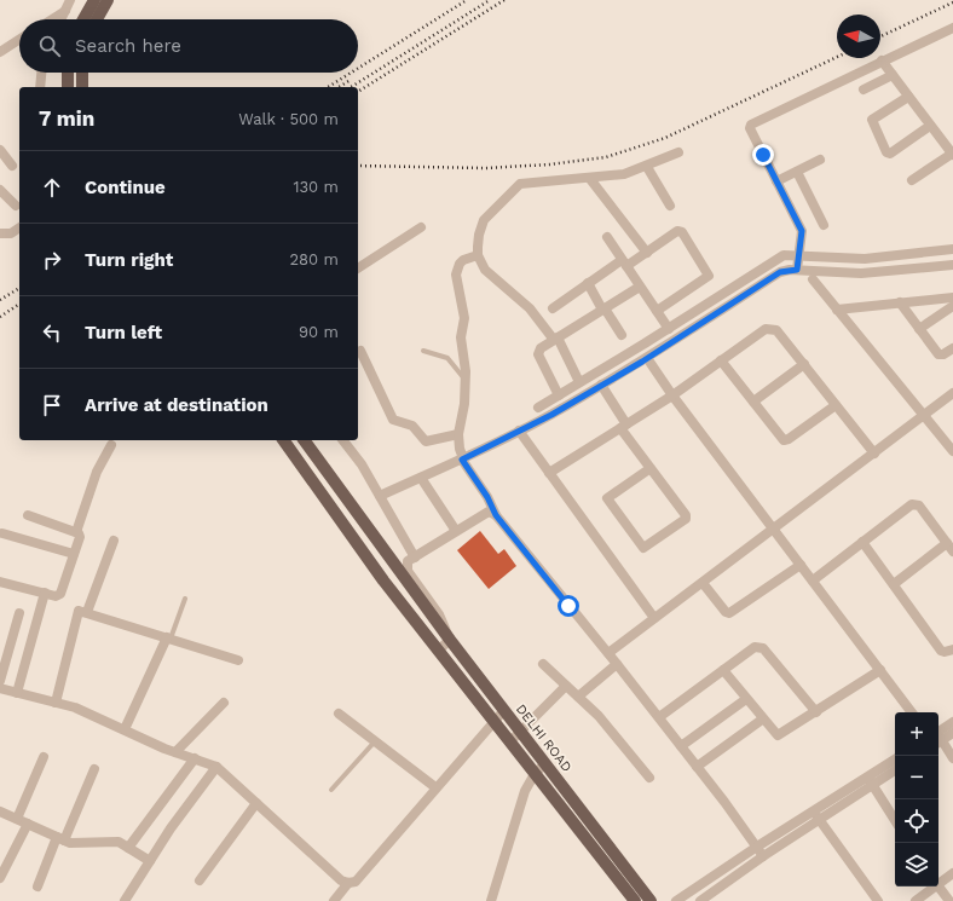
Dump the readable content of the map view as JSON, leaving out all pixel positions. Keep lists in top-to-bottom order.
{
  "streets": {
    "main road": ["DELHI ROAD"]
  },
  "north": "left",
  "page": {
    "search": "Search here",
    "heading": ["7 min", "Walk · 500 m"],
    "list": [
      ["Continue", "130 m"],
      ["Turn right", "280 m"],
      ["Turn left", "90 m"],
      "Arrive at destination"
    ],
    "map_buttons": ["+", "−"]
  }
}
